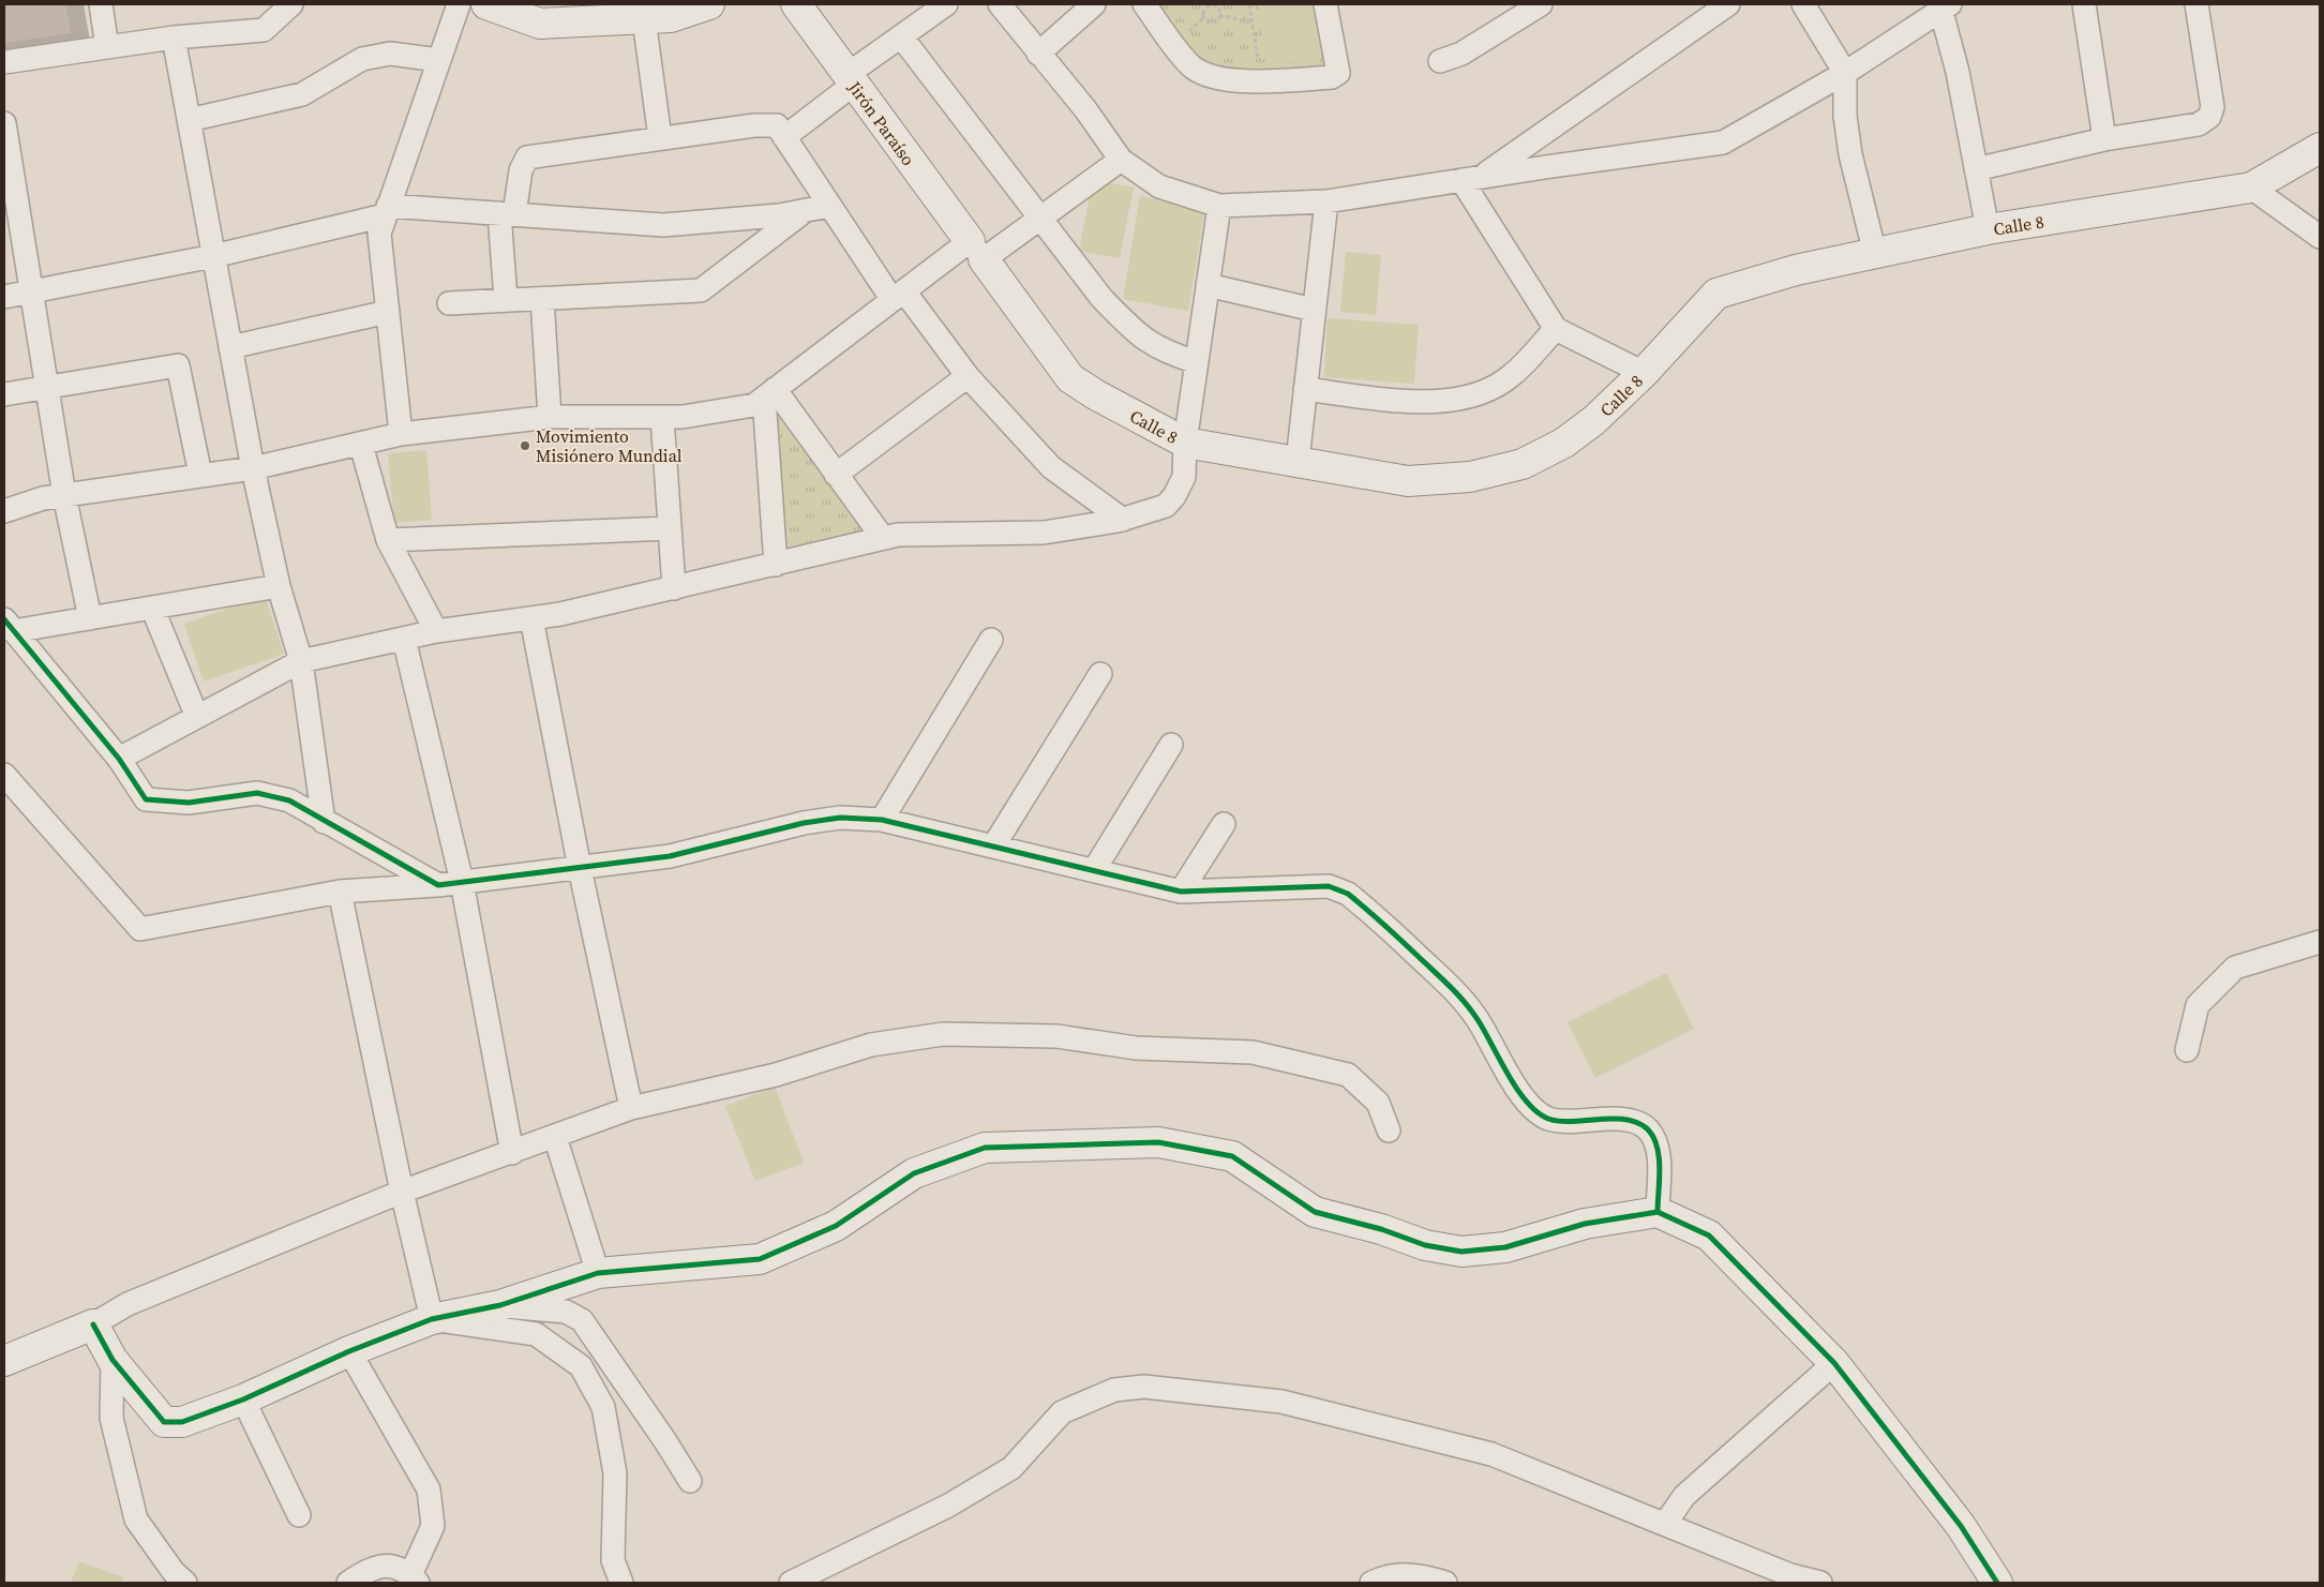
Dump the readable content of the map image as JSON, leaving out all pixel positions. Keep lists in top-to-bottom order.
{
  "streets": {
    "street": ["Jirón Paraíso", "Calle 8"]
  },
  "crossings": [
    ["Jirón Paraíso", "Calle 8"]
  ],
  "places": ["Movimiento Misiónero Mundial"]
}
